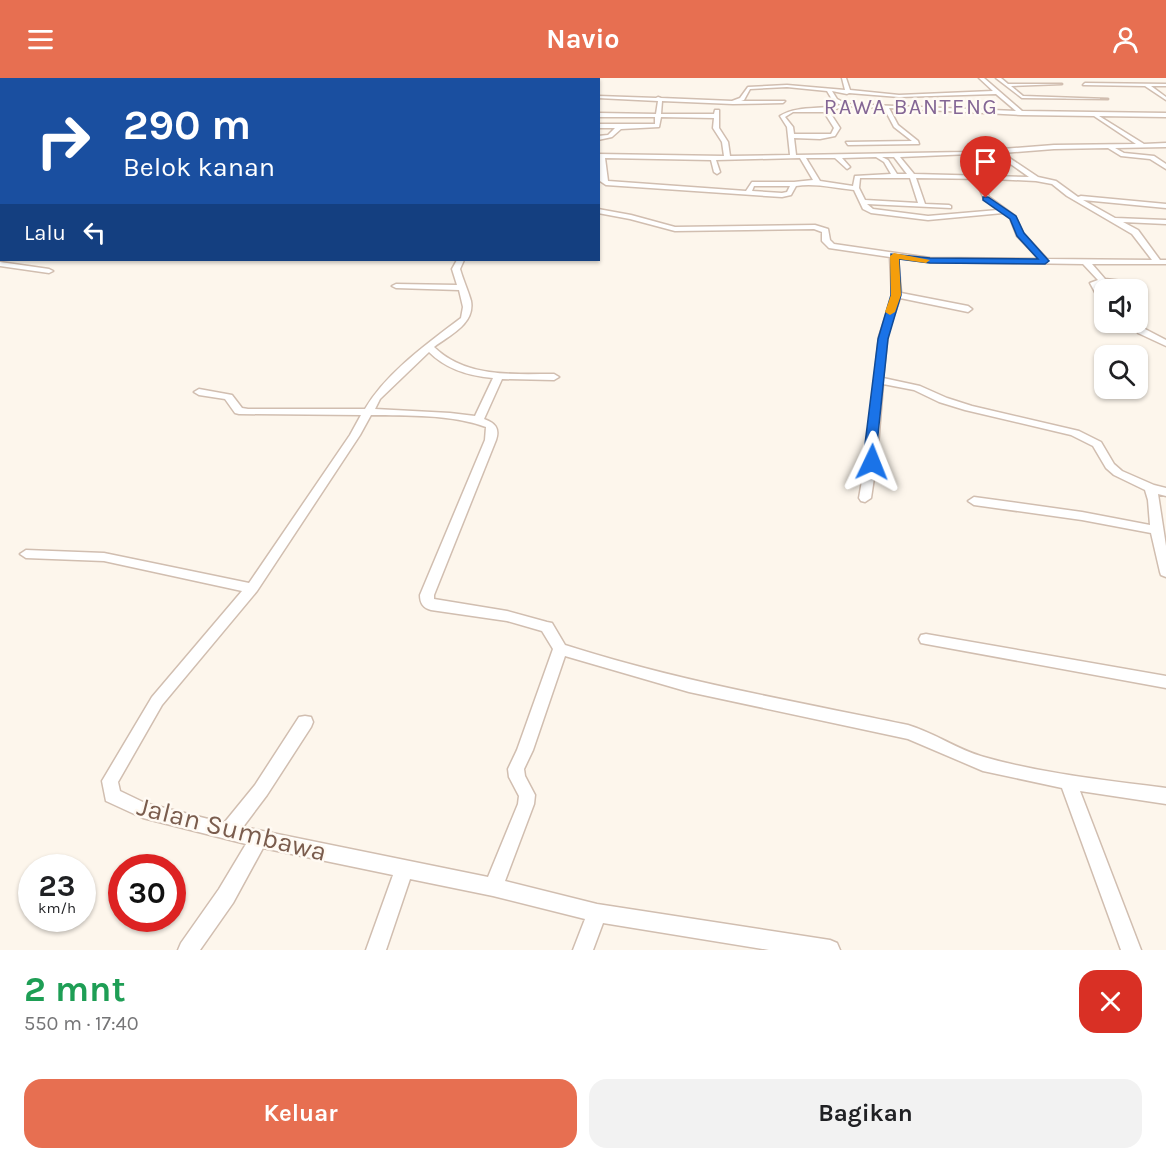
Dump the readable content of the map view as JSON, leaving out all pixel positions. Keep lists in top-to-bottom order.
{
  "streets": {
    "street": ["Jalan Sumbawa"]
  },
  "districts": ["RAWA BANTENG"],
  "page": {
    "header": "Navio",
    "turn": ["290 m", "Belok kanan"],
    "then": "Lalu",
    "speed": "23 km/h",
    "limit": "30",
    "heading": ["2 mnt", "550 m · 17:40"],
    "buttons": ["Keluar", "Bagikan"]
  }
}
